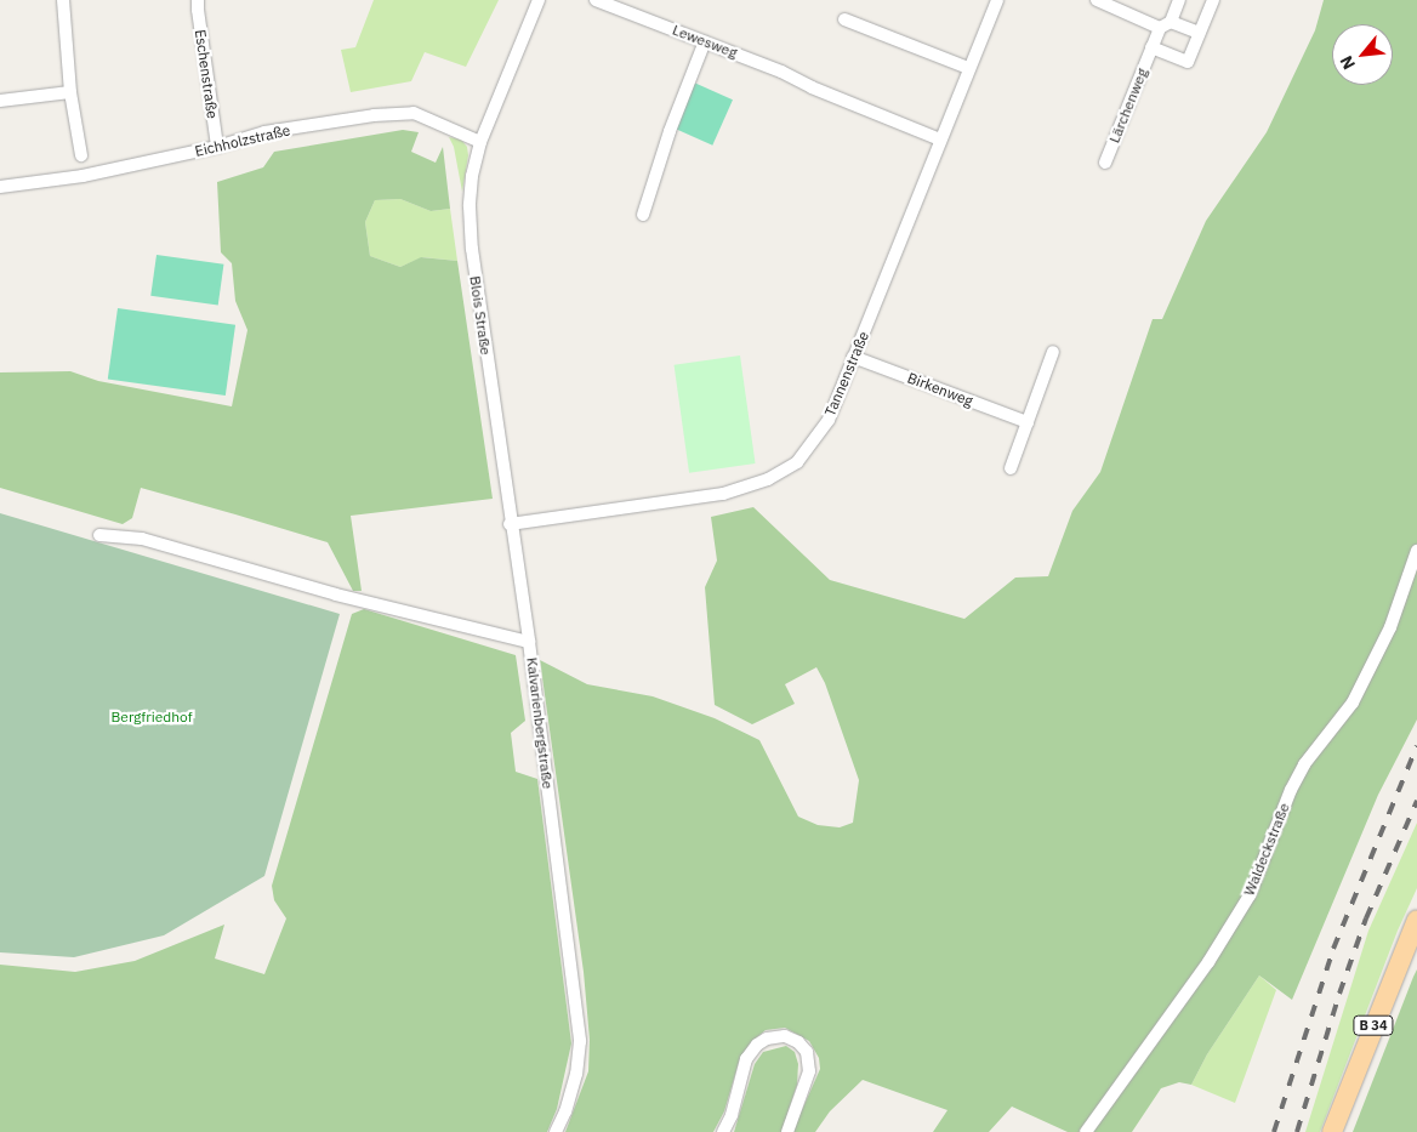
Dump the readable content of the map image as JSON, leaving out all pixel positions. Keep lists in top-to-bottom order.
{
  "streets": {
    "main road": ["B 34"],
    "street": [
      "Lewesweg",
      "Eschenstraße",
      "Lärchenweg",
      "Eichholzstraße",
      "Blois Straße",
      "Tannenstraße",
      "Birkenweg",
      "Kalvarienbergstraße",
      "Waldeckstraße"
    ]
  },
  "crossings": [
    ["Lewesweg", "Tannenstraße"],
    ["Eschenstraße", "Eichholzstraße"],
    ["Eichholzstraße", "Blois Straße"],
    ["Blois Straße", "Tannenstraße"],
    ["Blois Straße", "Kalvarienbergstraße"],
    ["Tannenstraße", "Birkenweg"]
  ],
  "parks": ["Bergfriedhof"],
  "north": "bottom left"
}
